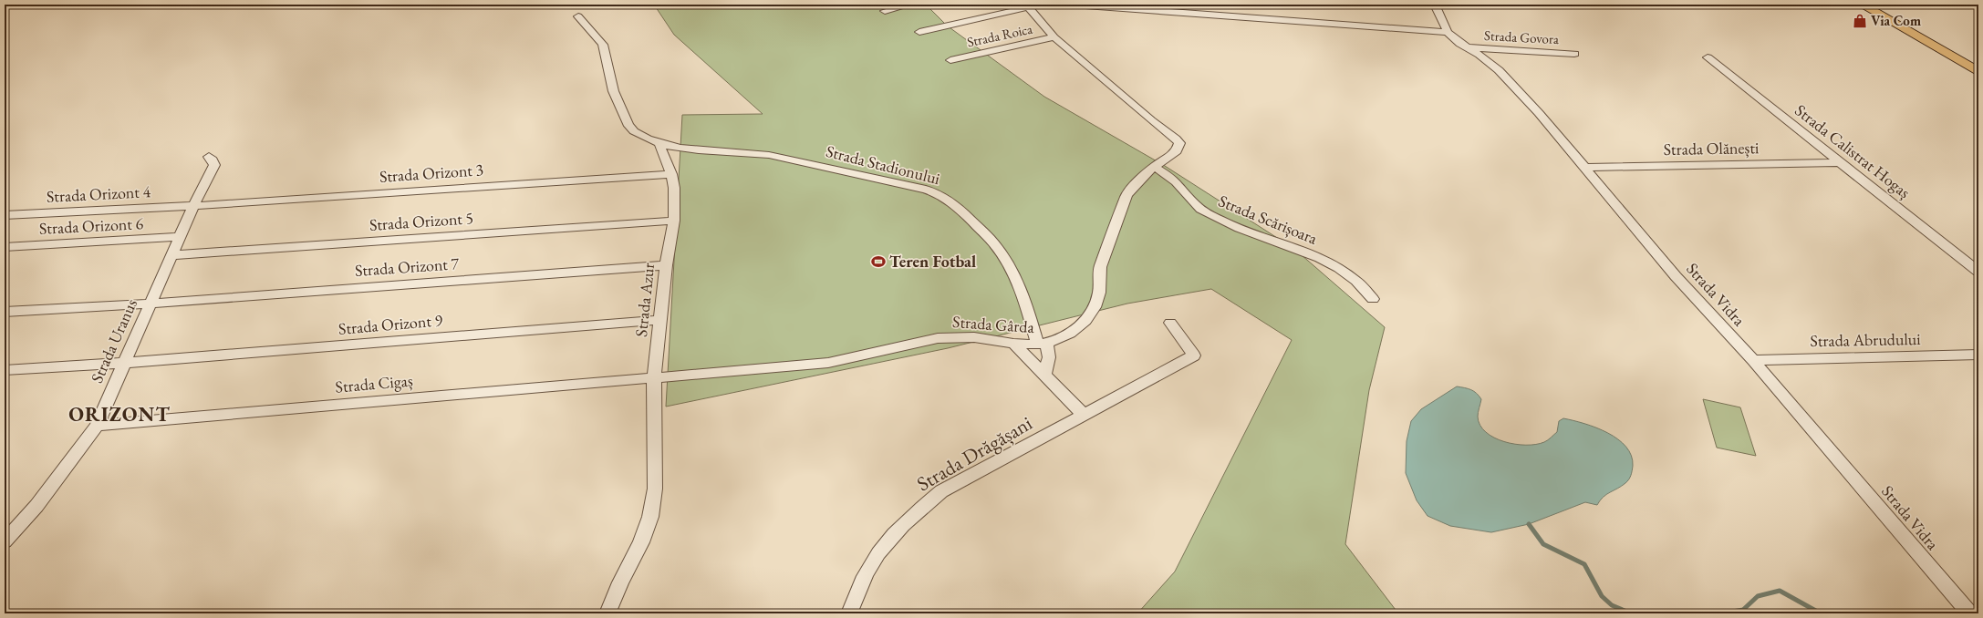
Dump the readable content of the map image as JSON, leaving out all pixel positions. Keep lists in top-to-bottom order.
{
  "streets": {
    "street": [
      "Strada Roica",
      "Strada Govora",
      "Strada Olănești",
      "Strada Calistrat Hogaș",
      "Strada Stadionului",
      "Strada Orizont 3",
      "Strada Orizont 4",
      "Strada Scărișoara",
      "Strada Orizont 5",
      "Strada Orizont 6",
      "Strada Orizont 7",
      "Strada Vidra",
      "Strada Azur",
      "Strada Orizont 9",
      "Strada Gârda",
      "Strada Abrudului",
      "Strada Uranus",
      "Strada Cigaș",
      "Strada Drăgășani"
    ]
  },
  "crossings": [
    ["Strada Roica", "Strada Gârda"],
    ["Strada Govora", "Strada Vidra"],
    ["Strada Olănești", "Strada Calistrat Hogaș"],
    ["Strada Olănești", "Strada Vidra"],
    ["Strada Stadionului", "Strada Azur"],
    ["Strada Stadionului", "Strada Gârda"],
    ["Strada Orizont 3", "Strada Orizont 4"],
    ["Strada Orizont 3", "Strada Azur"],
    ["Strada Orizont 3", "Strada Uranus"],
    ["Strada Orizont 4", "Strada Uranus"],
    ["Strada Scărișoara", "Strada Gârda"],
    ["Strada Orizont 5", "Strada Azur"],
    ["Strada Orizont 5", "Strada Uranus"],
    ["Strada Orizont 6", "Strada Uranus"],
    ["Strada Orizont 7", "Strada Azur"],
    ["Strada Orizont 7", "Strada Uranus"],
    ["Strada Vidra", "Strada Abrudului"],
    ["Strada Azur", "Strada Orizont 9"],
    ["Strada Azur", "Strada Gârda"],
    ["Strada Azur", "Strada Cigaș"],
    ["Strada Orizont 9", "Strada Uranus"],
    ["Strada Gârda", "Strada Cigaș"],
    ["Strada Uranus", "Strada Cigaș"]
  ],
  "districts": ["ORIZONT"],
  "places": {
    "shop": ["Via Com"],
    "sports": ["Teren Fotbal"]
  }
}
